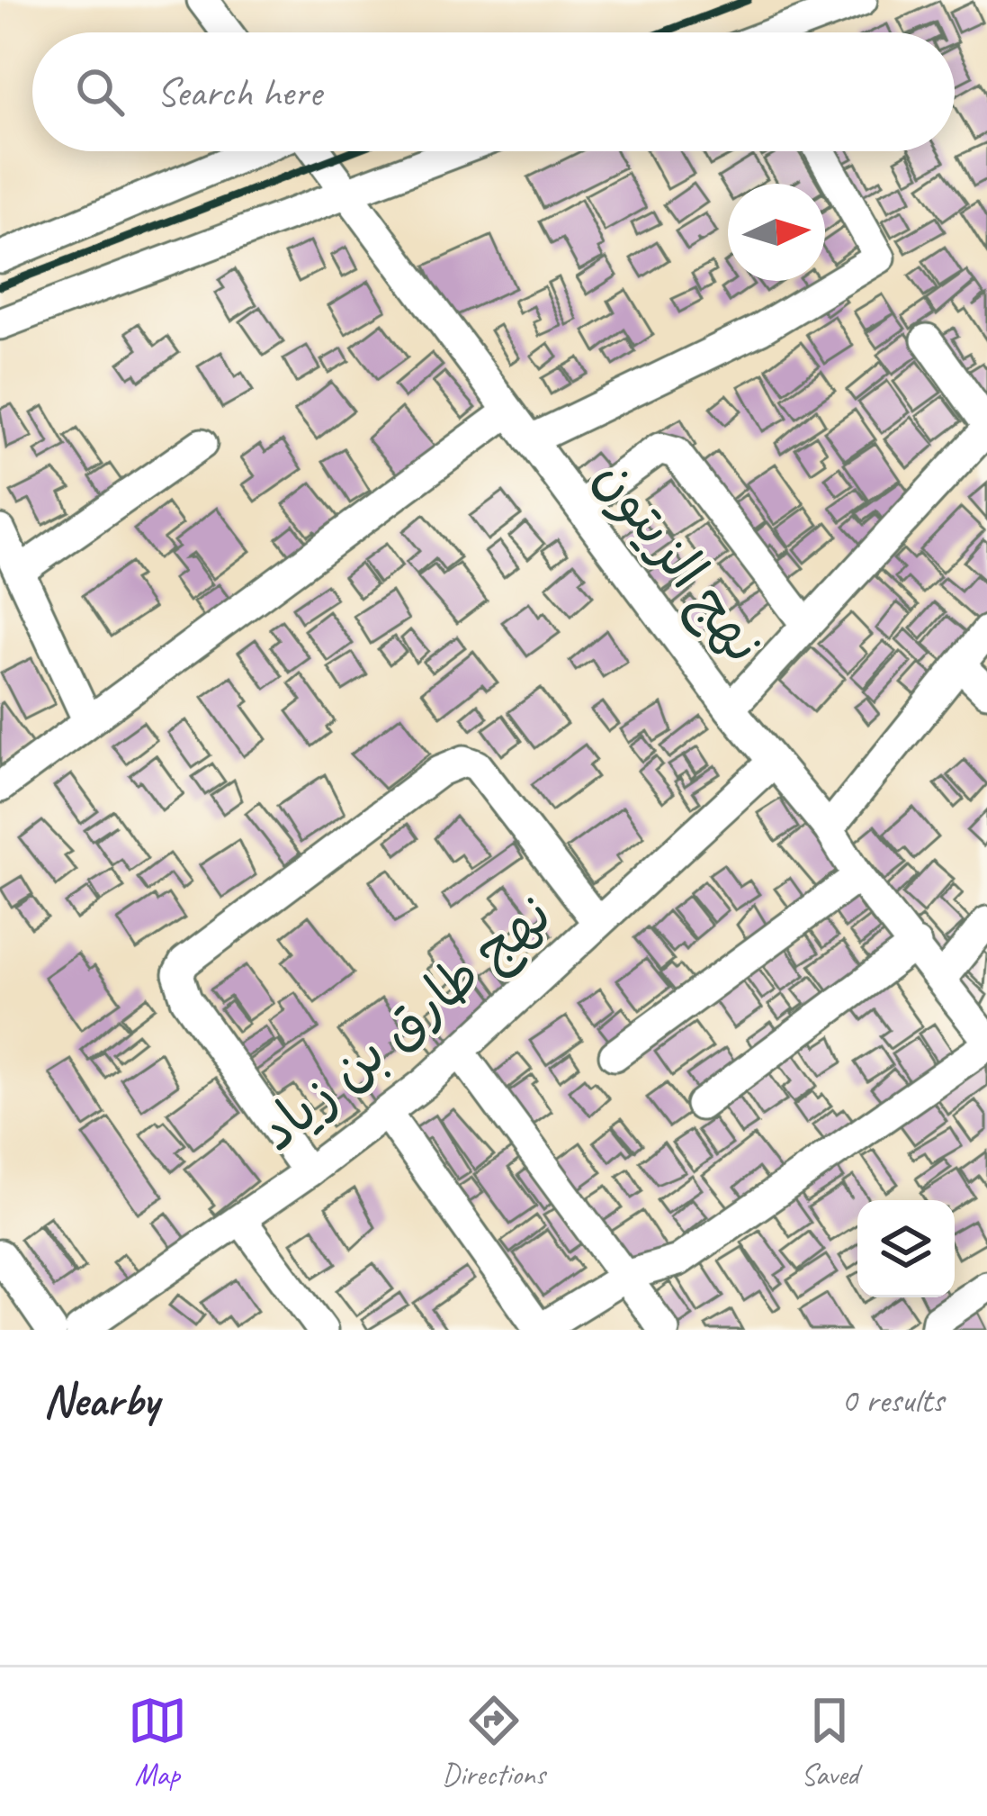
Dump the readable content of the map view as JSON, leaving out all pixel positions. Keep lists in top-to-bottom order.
{
  "streets": {
    "street": ["نهج الزيتون", "نهج طارق بن زياد"]
  },
  "crossings": [
    ["نهج الزيتون", "نهج طارق بن زياد"]
  ],
  "north": "right",
  "page": {
    "search": "Search here",
    "heading": ["Nearby", "0 results"],
    "nav": ["Map", "Directions", "Saved"]
  }
}
